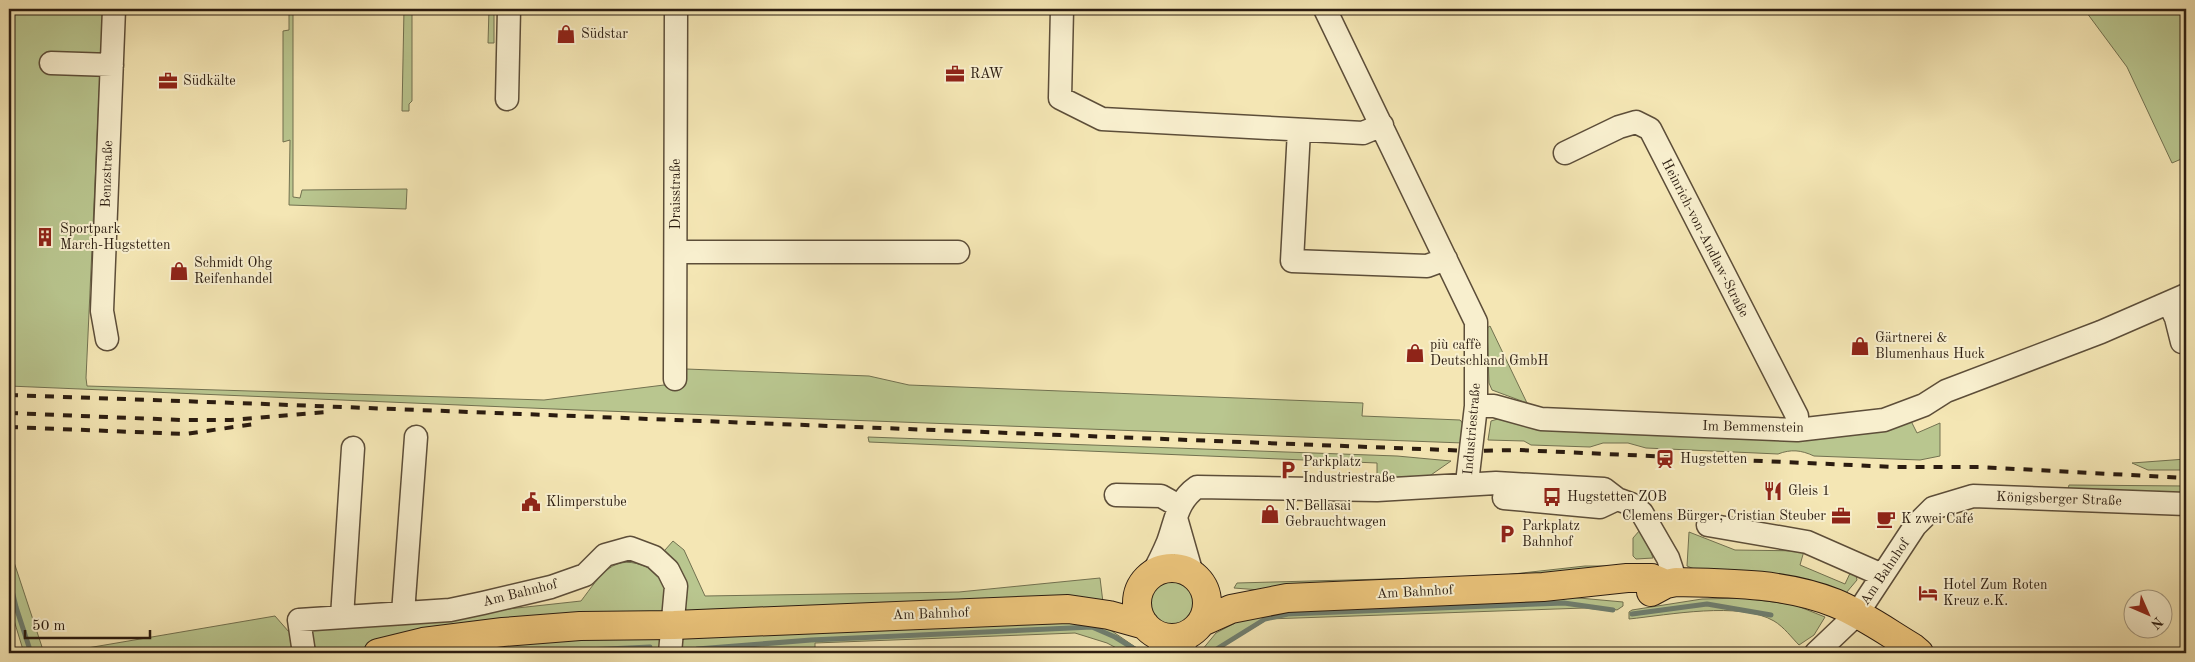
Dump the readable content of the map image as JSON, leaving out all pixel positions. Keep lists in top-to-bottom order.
{
  "streets": {
    "main road": ["Am Bahnhof"],
    "street": [
      "Benzstraße",
      "Draisstraße",
      "Heinrich-von-Andlaw-Straße",
      "Im Bemmenstein",
      "Industriestraße",
      "Königsberger Straße"
    ]
  },
  "crossings": [
    ["Heinrich-von-Andlaw-Straße", "Im Bemmenstein"],
    ["Im Bemmenstein", "Industriestraße"],
    ["Industriestraße", "Am Bahnhof"],
    ["Königsberger Straße", "Am Bahnhof"]
  ],
  "places": {
    "shop": [
      "Südstar",
      "Schmidt Ohg Reifenhandel",
      "Gärtnerei & Blumenhaus Huck",
      "più caffè Deutschland GmbH",
      "N. Bellasai Gebrauchtwagen"
    ],
    "office": ["RAW", "Südkälte", "Clemens Bürger, Cristian Steuber"],
    "building": ["Sportpark March-Hugstetten"],
    "station": ["Hugstetten"],
    "parking": ["Parkplatz Industriestraße", "Parkplatz Bahnhof"],
    "restaurant": ["Gleis 1"],
    "bus stop": ["Hugstetten ZOB"],
    "public building": ["Klimperstube"],
    "cafe": ["K zwei Café"],
    "hotel": ["Hotel Zum Roten Kreuz e.K."]
  },
  "scale_bar": "50 m",
  "north": "bottom right"
}
